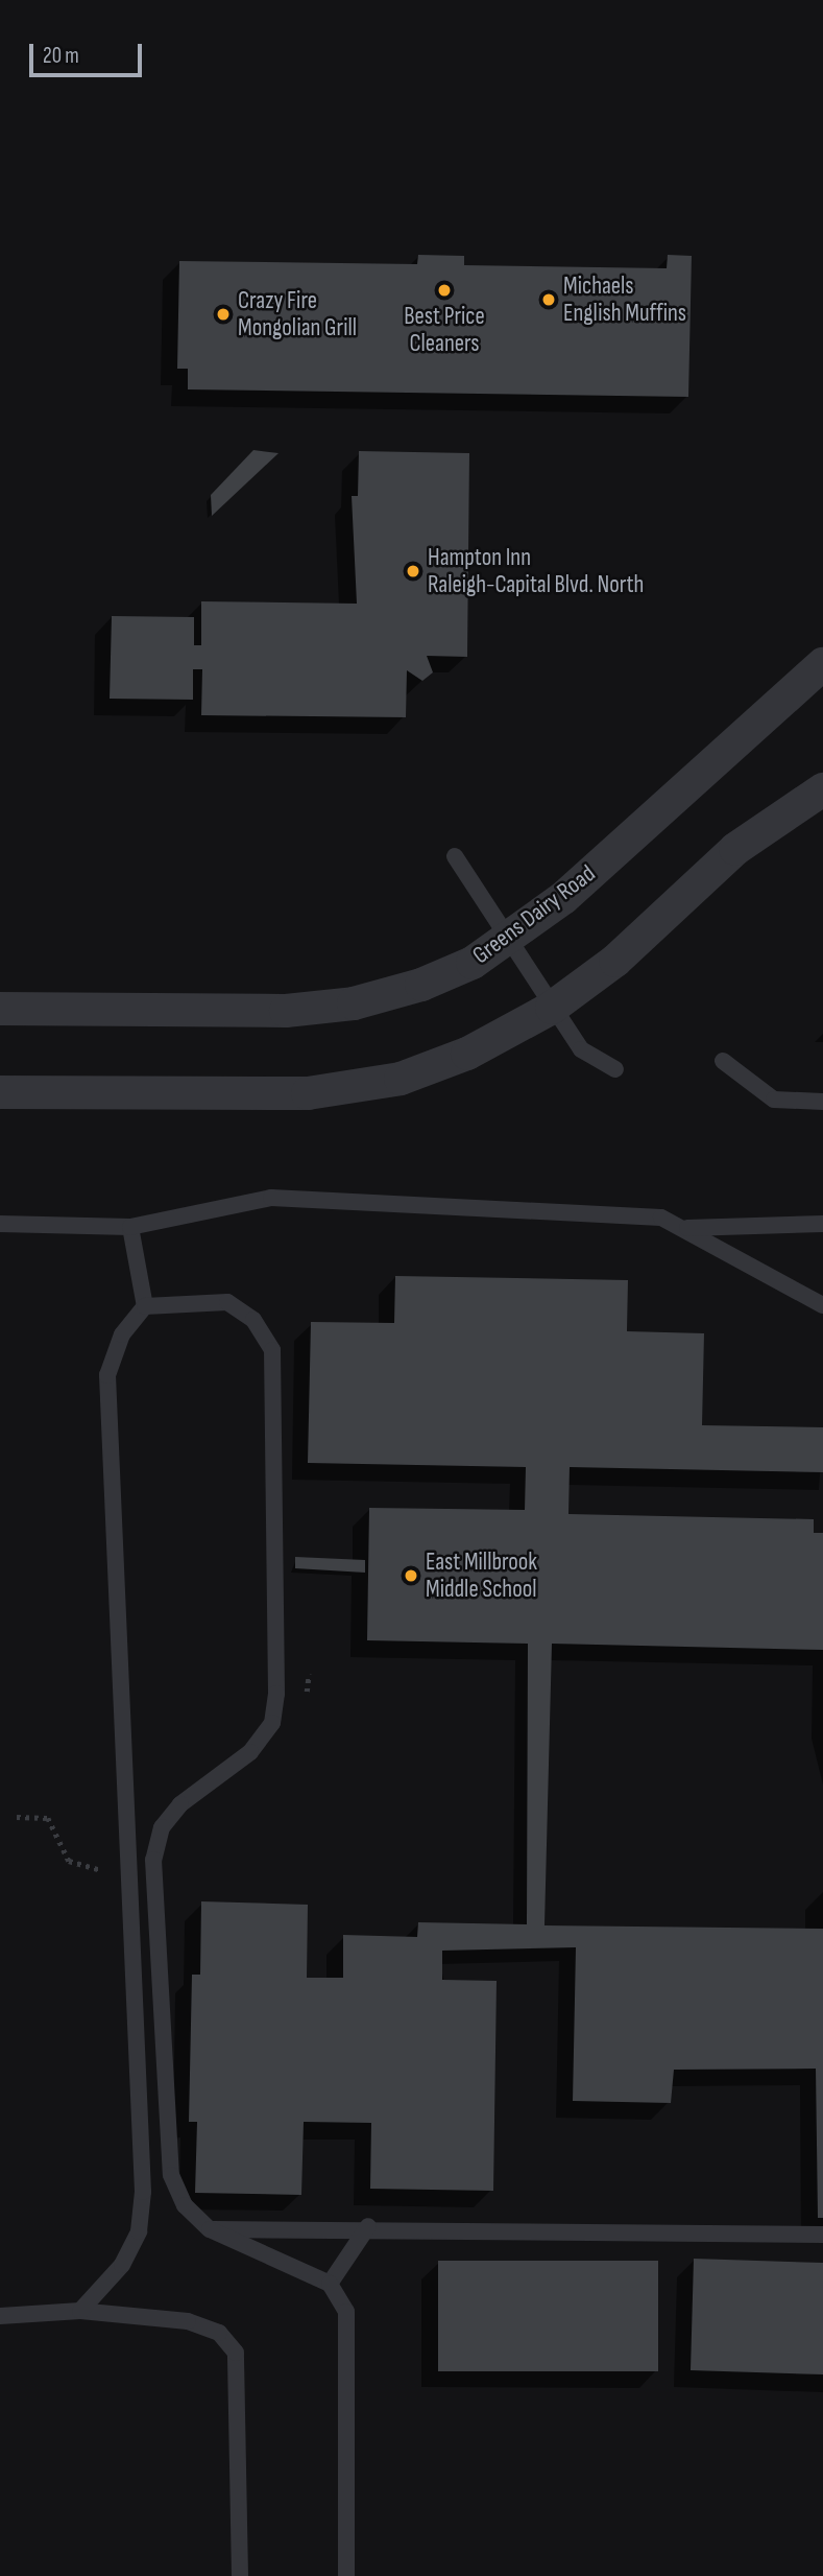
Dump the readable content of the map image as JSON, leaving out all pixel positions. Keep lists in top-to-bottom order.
{
  "streets": {
    "street": ["Greens Dairy Road"]
  },
  "places": [
    "Best Price Cleaners",
    "Michaels English Muffins",
    "Crazy Fire Mongolian Grill",
    "Hampton Inn Raleigh-Capital Blvd. North",
    "East Millbrook Middle School"
  ],
  "scale_bar": "20 m"
}
